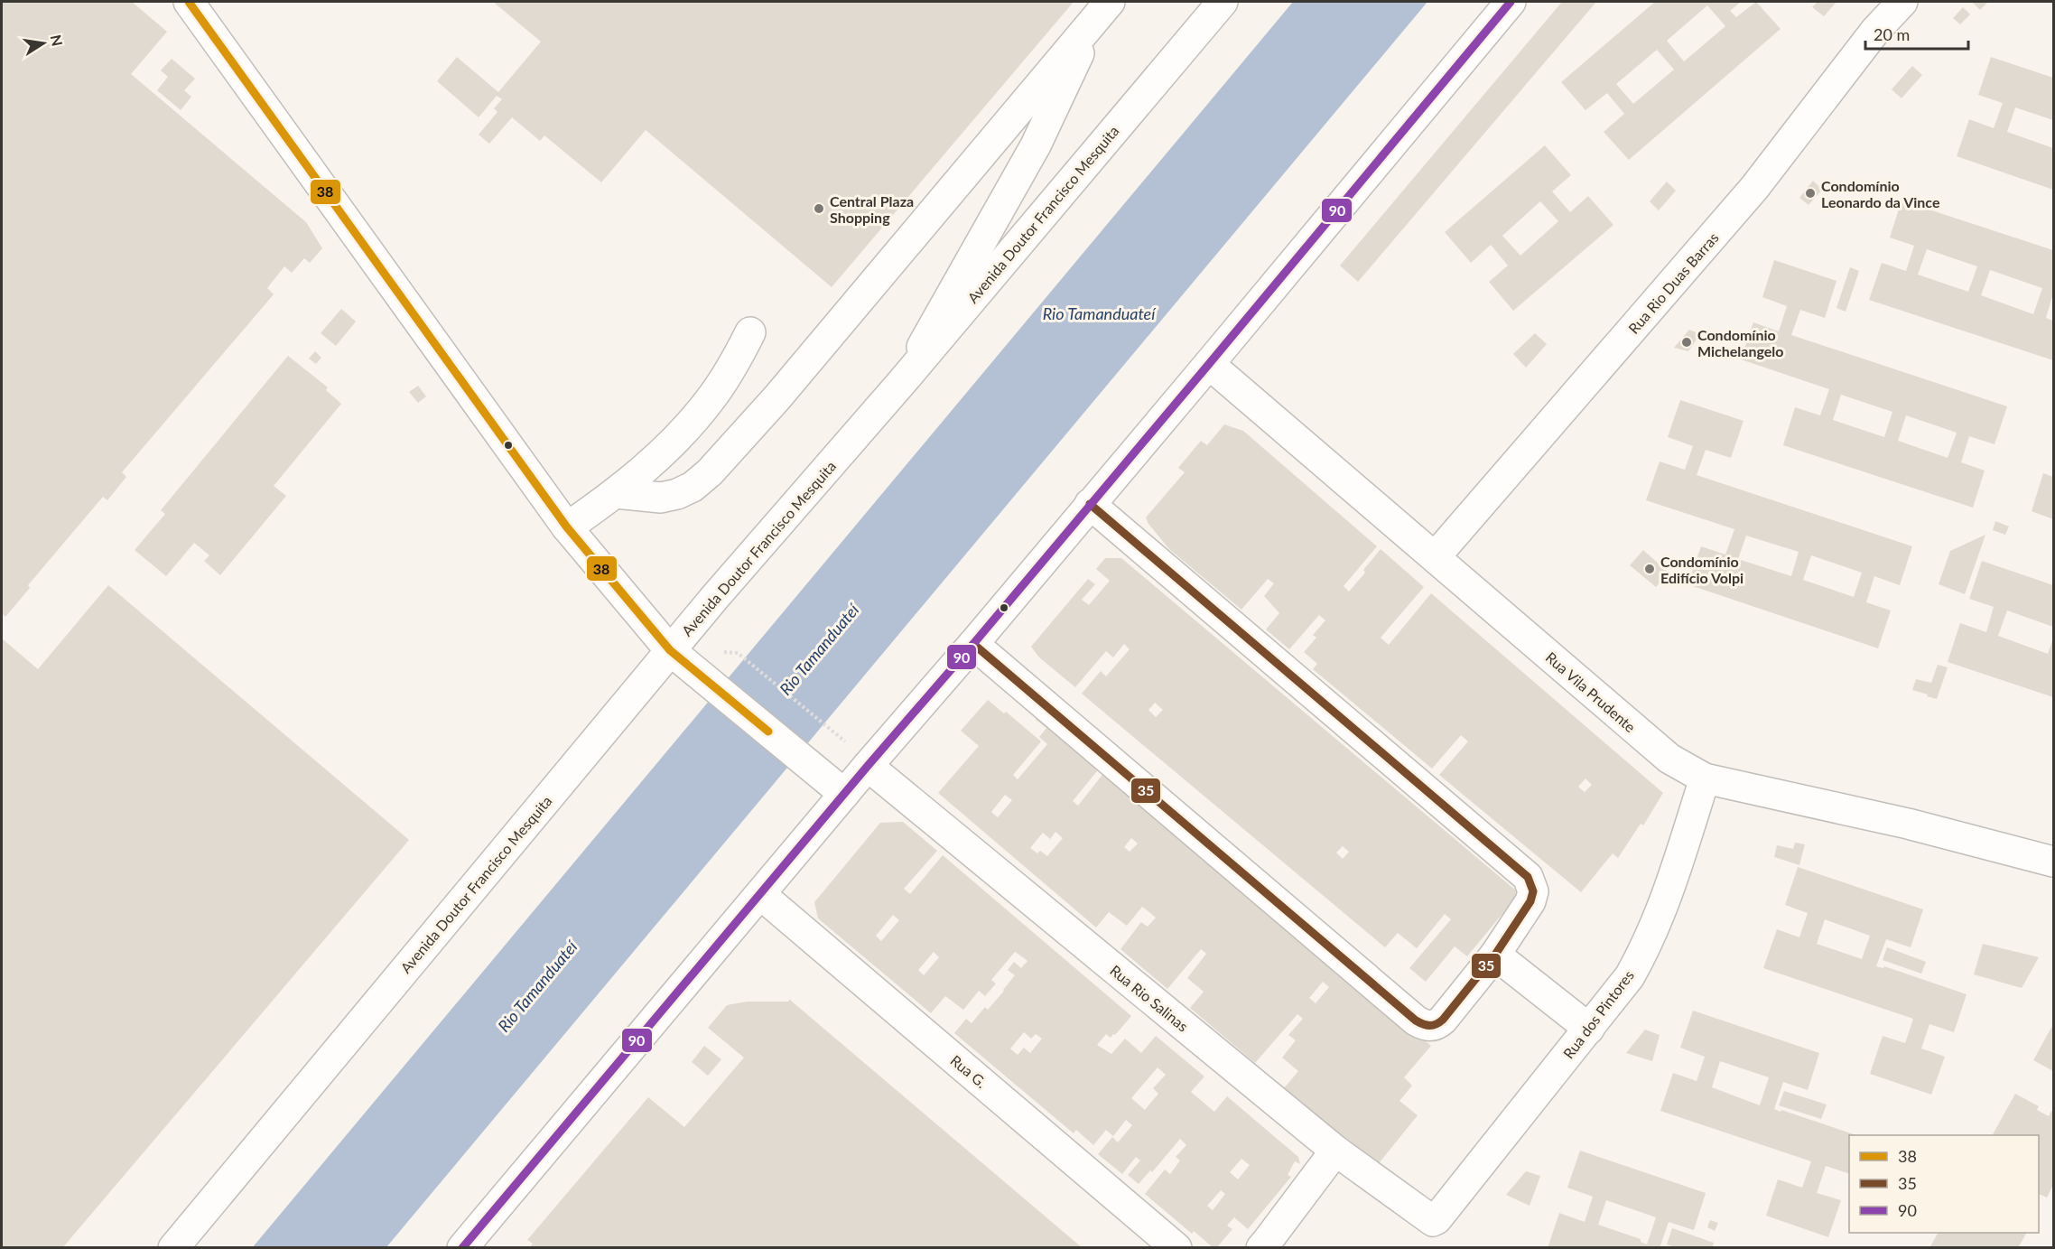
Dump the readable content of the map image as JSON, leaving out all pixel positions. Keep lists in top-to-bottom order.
{
  "streets": {
    "main road": [
      "Avenida Doutor Francisco Mesquita",
      "Rua Rio Duas Barras",
      "Rua Vila Prudente",
      "Rua Rio Salinas",
      "Rua dos Pintores",
      "Rua G."
    ]
  },
  "crossings": [
    ["Rua Rio Duas Barras", "Rua Vila Prudente"],
    ["Rua Vila Prudente", "Rua dos Pintores"],
    ["Rua Rio Salinas", "Rua dos Pintores"]
  ],
  "water": ["Rio Tamanduateí"],
  "places": [
    "Condomínio Leonardo da Vince",
    "Central Plaza Shopping",
    "Condomínio Michelangelo",
    "Condomínio Edifício Volpi"
  ],
  "lines": ["transit line 38", "transit line 90", "transit line 35"],
  "legend": ["38", "35", "90"],
  "scale_bar": "20 m",
  "north": "right"
}
